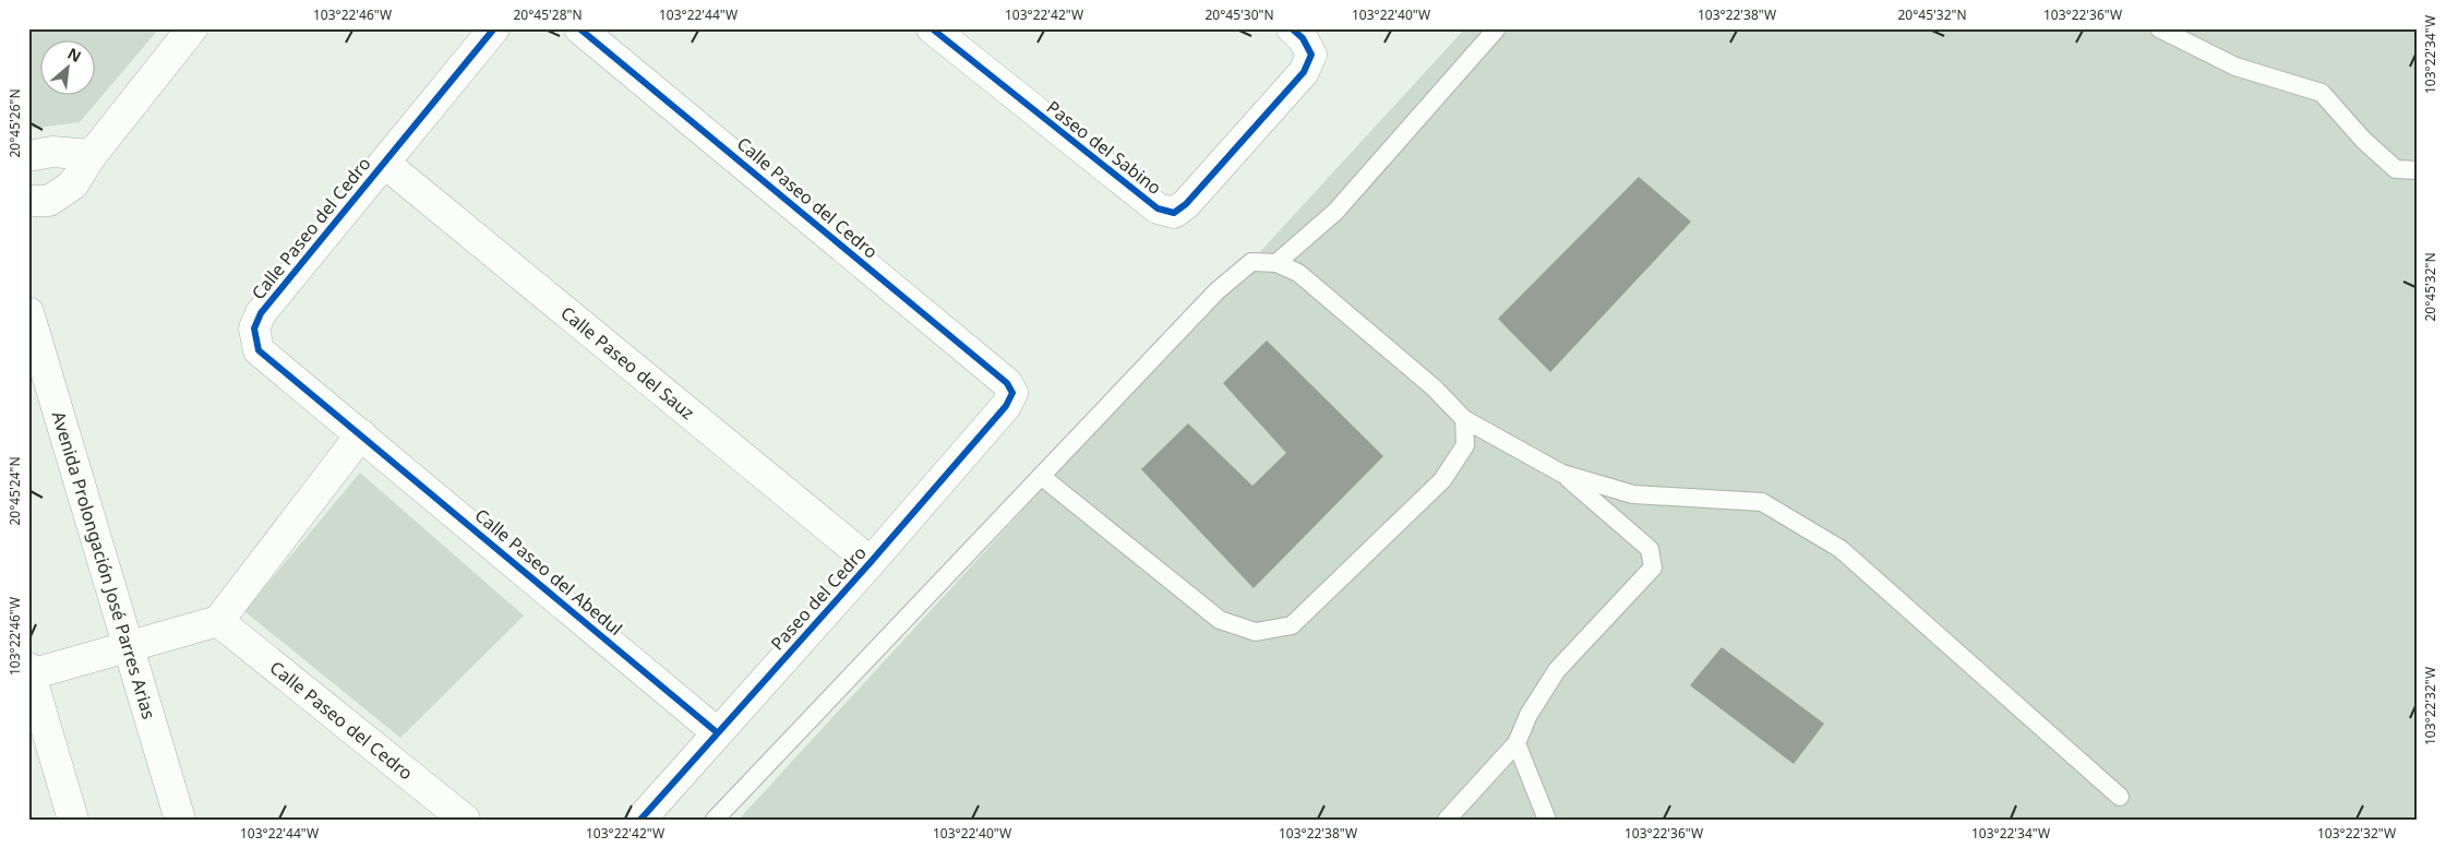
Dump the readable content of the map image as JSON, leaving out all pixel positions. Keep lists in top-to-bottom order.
{
  "streets": {
    "street": [
      "Paseo del Sabino",
      "Calle Paseo del Cedro",
      "Calle Paseo del Sauz",
      "Avenida Prolongación José Parres Arias",
      "Calle Paseo del Abedul",
      "Paseo del Cedro"
    ]
  },
  "crossings": [
    ["Calle Paseo del Cedro", "Calle Paseo del Sauz"],
    ["Calle Paseo del Cedro", "Calle Paseo del Abedul"],
    ["Calle Paseo del Cedro", "Paseo del Cedro"],
    ["Calle Paseo del Sauz", "Paseo del Cedro"],
    ["Calle Paseo del Abedul", "Paseo del Cedro"]
  ],
  "north": "top right",
  "coordinates": [
    "103°22'46\"W",
    "20°45'28\"N",
    "103°22'44\"W",
    "103°22'42\"W",
    "20°45'30\"N",
    "103°22'40\"W",
    "103°22'38\"W",
    "20°45'32\"N",
    "103°22'36\"W",
    "103°22'34\"W",
    "20°45'26\"N",
    "20°45'24\"N",
    "103°22'32\"W"
  ]
}
